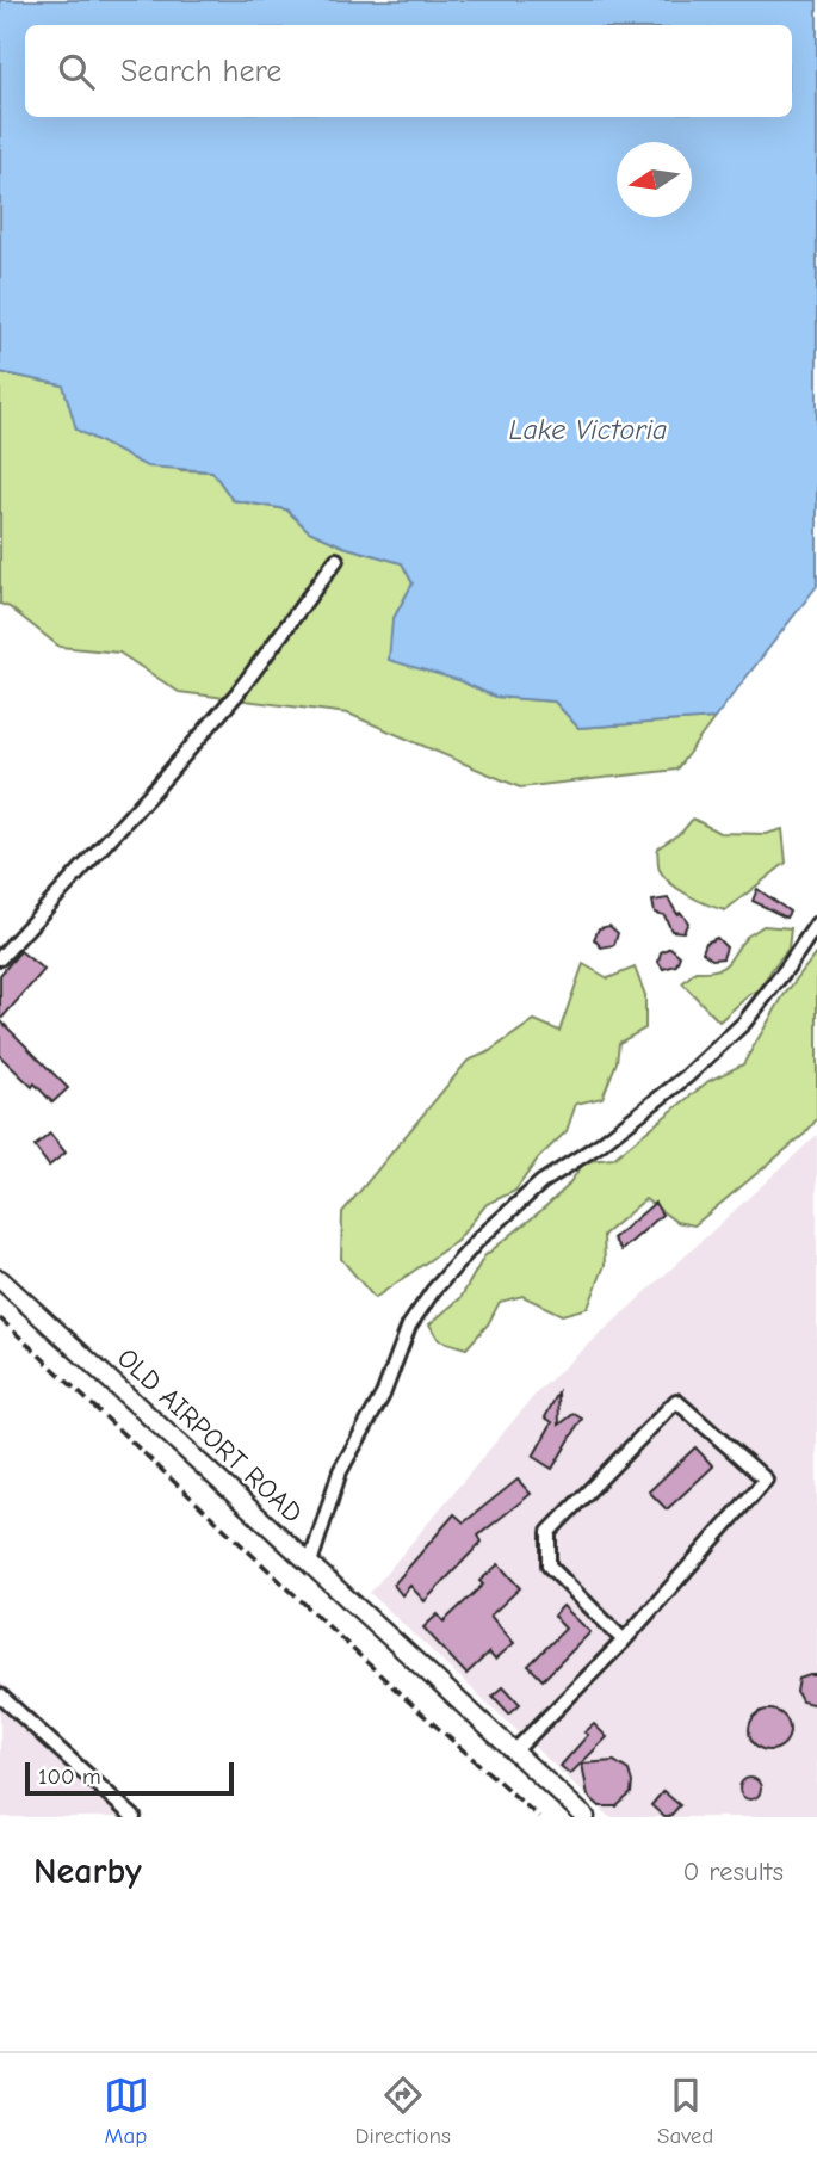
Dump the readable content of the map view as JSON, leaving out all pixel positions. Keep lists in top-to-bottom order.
{
  "streets": {
    "main road": ["OLD AIRPORT ROAD"]
  },
  "water": ["Lake Victoria"],
  "scale_bar": "100 m",
  "north": "left",
  "page": {
    "search": "Search here",
    "scale": "100 m",
    "heading": ["Nearby", "0 results"],
    "nav": ["Map", "Directions", "Saved"]
  }
}
